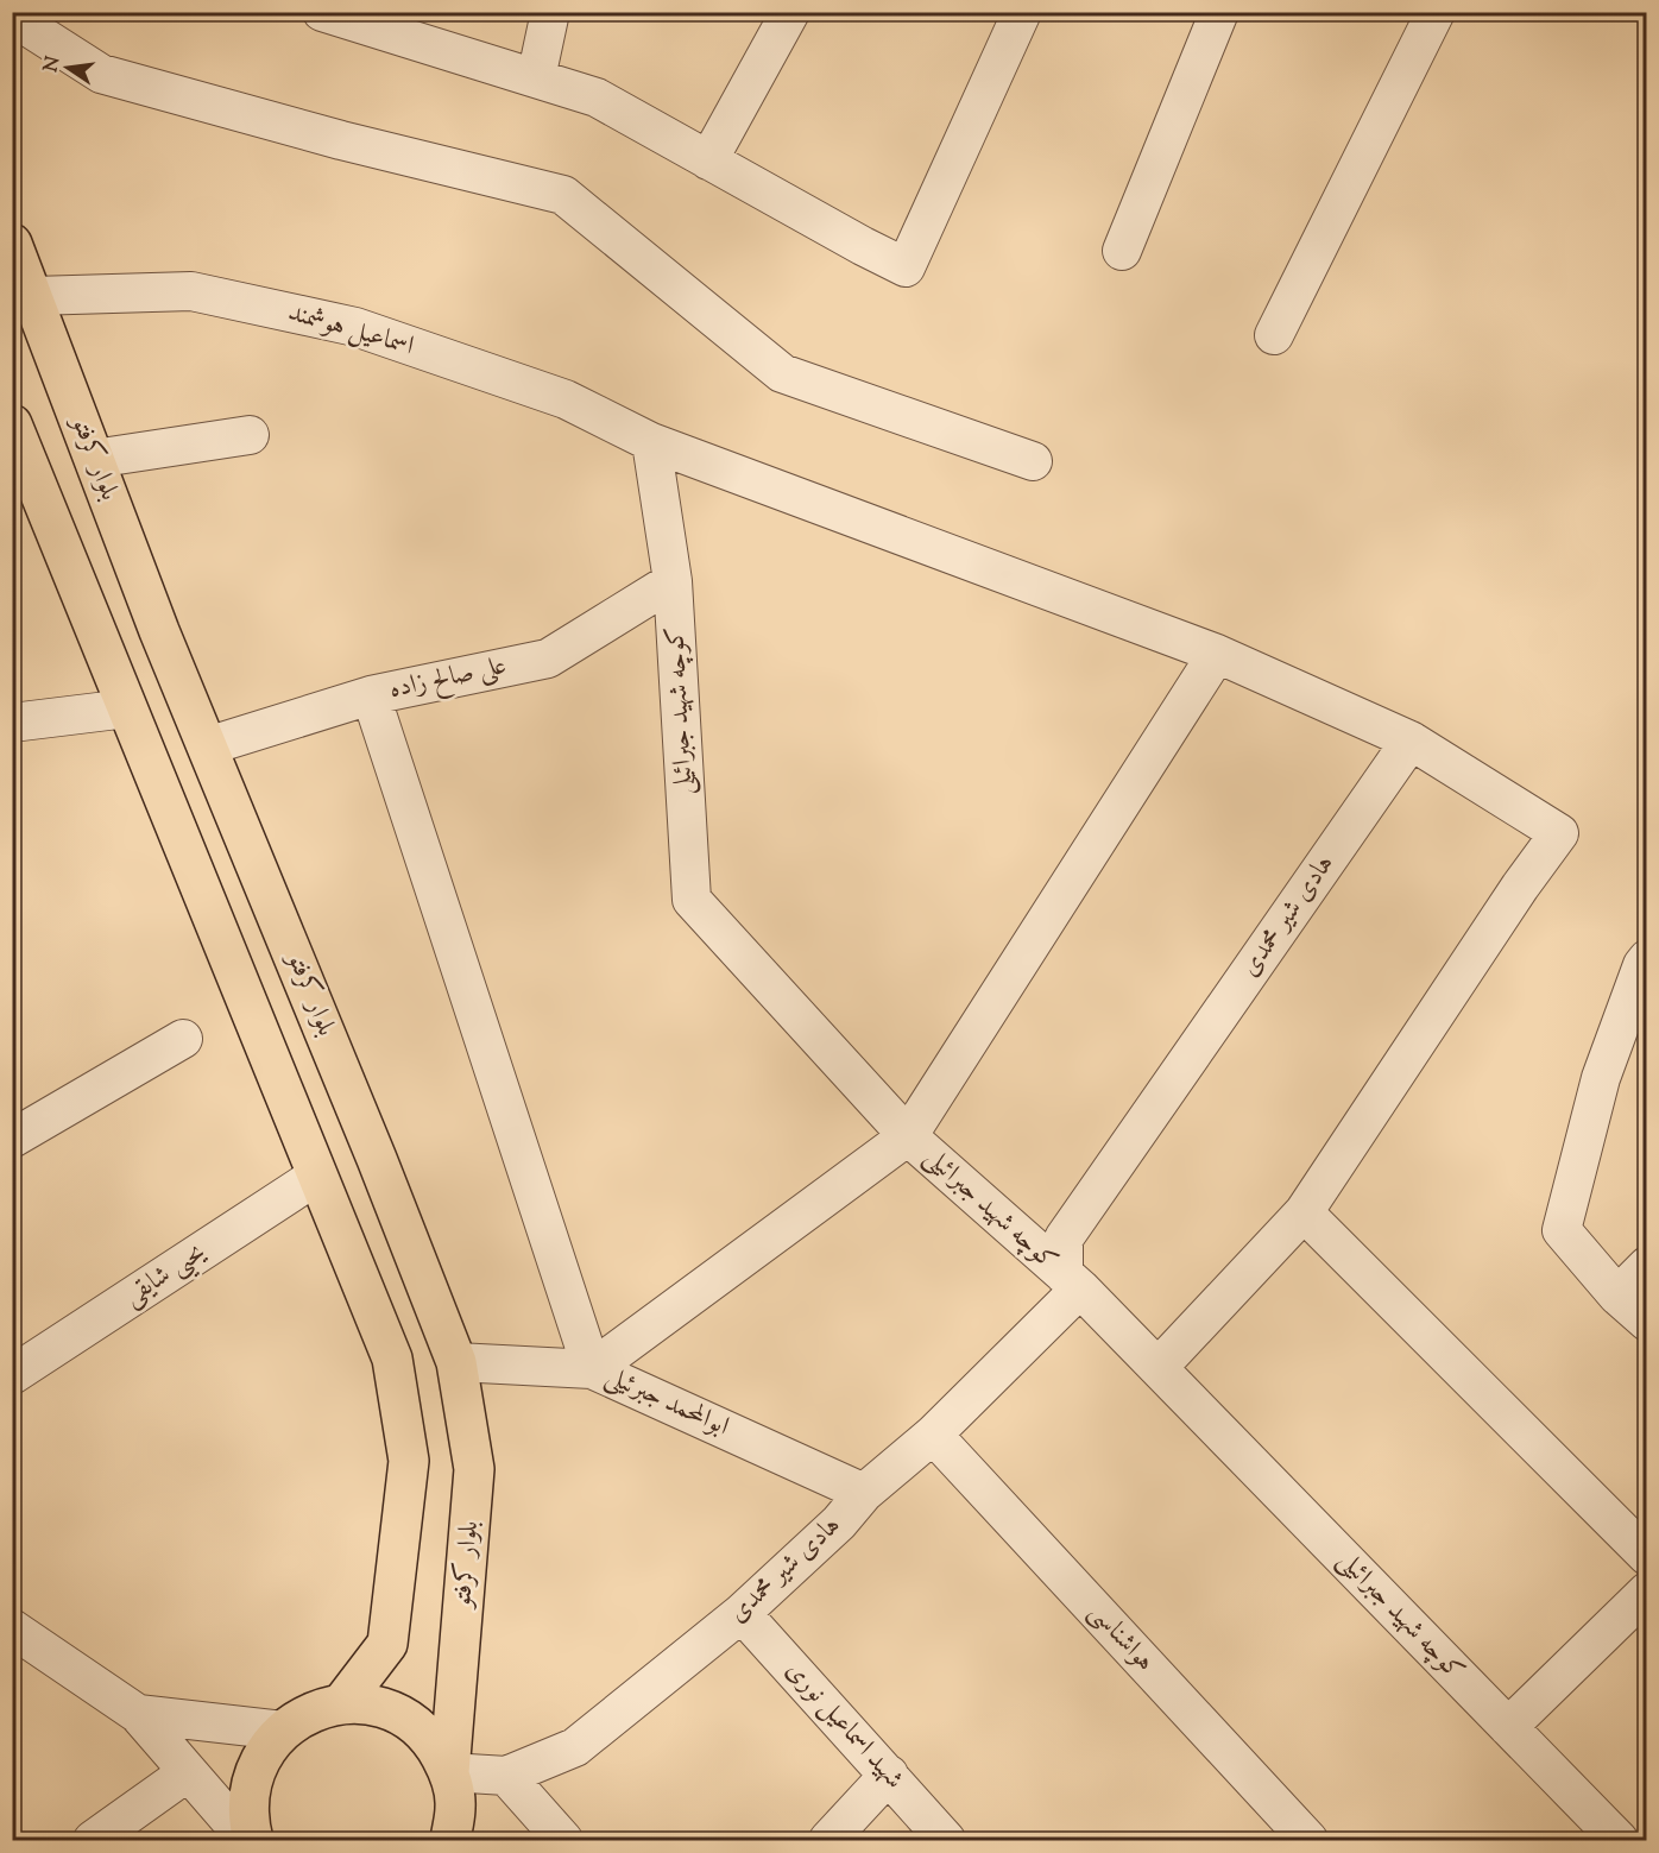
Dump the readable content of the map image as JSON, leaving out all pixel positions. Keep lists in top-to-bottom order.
{
  "streets": {
    "main road": ["بلوار کرفتو"],
    "street": [
      "اسماعیل هوشمند",
      "علی صالح زاده",
      "کوچه شهید جبرائیلی",
      "هادی شیر محمدی",
      "یحیی شایقی",
      "ابوالمحمد جبرئیلی",
      "هواشناسی",
      "شهید اسماعیل نوری"
    ]
  },
  "crossings": [
    ["اسماعیل هوشمند", "بلوار کرفتو"],
    ["اسماعیل هوشمند", "کوچه شهید جبرائیلی"],
    ["بلوار کرفتو", "علی صالح زاده"],
    ["بلوار کرفتو", "هادی شیر محمدی"],
    ["بلوار کرفتو", "ابوالمحمد جبرئیلی"],
    ["علی صالح زاده", "کوچه شهید جبرائیلی"],
    ["کوچه شهید جبرائیلی", "هادی شیر محمدی"],
    ["هادی شیر محمدی", "ابوالمحمد جبرئیلی"],
    ["هادی شیر محمدی", "هواشناسی"],
    ["هادی شیر محمدی", "شهید اسماعیل نوری"]
  ],
  "north": "left"
}
